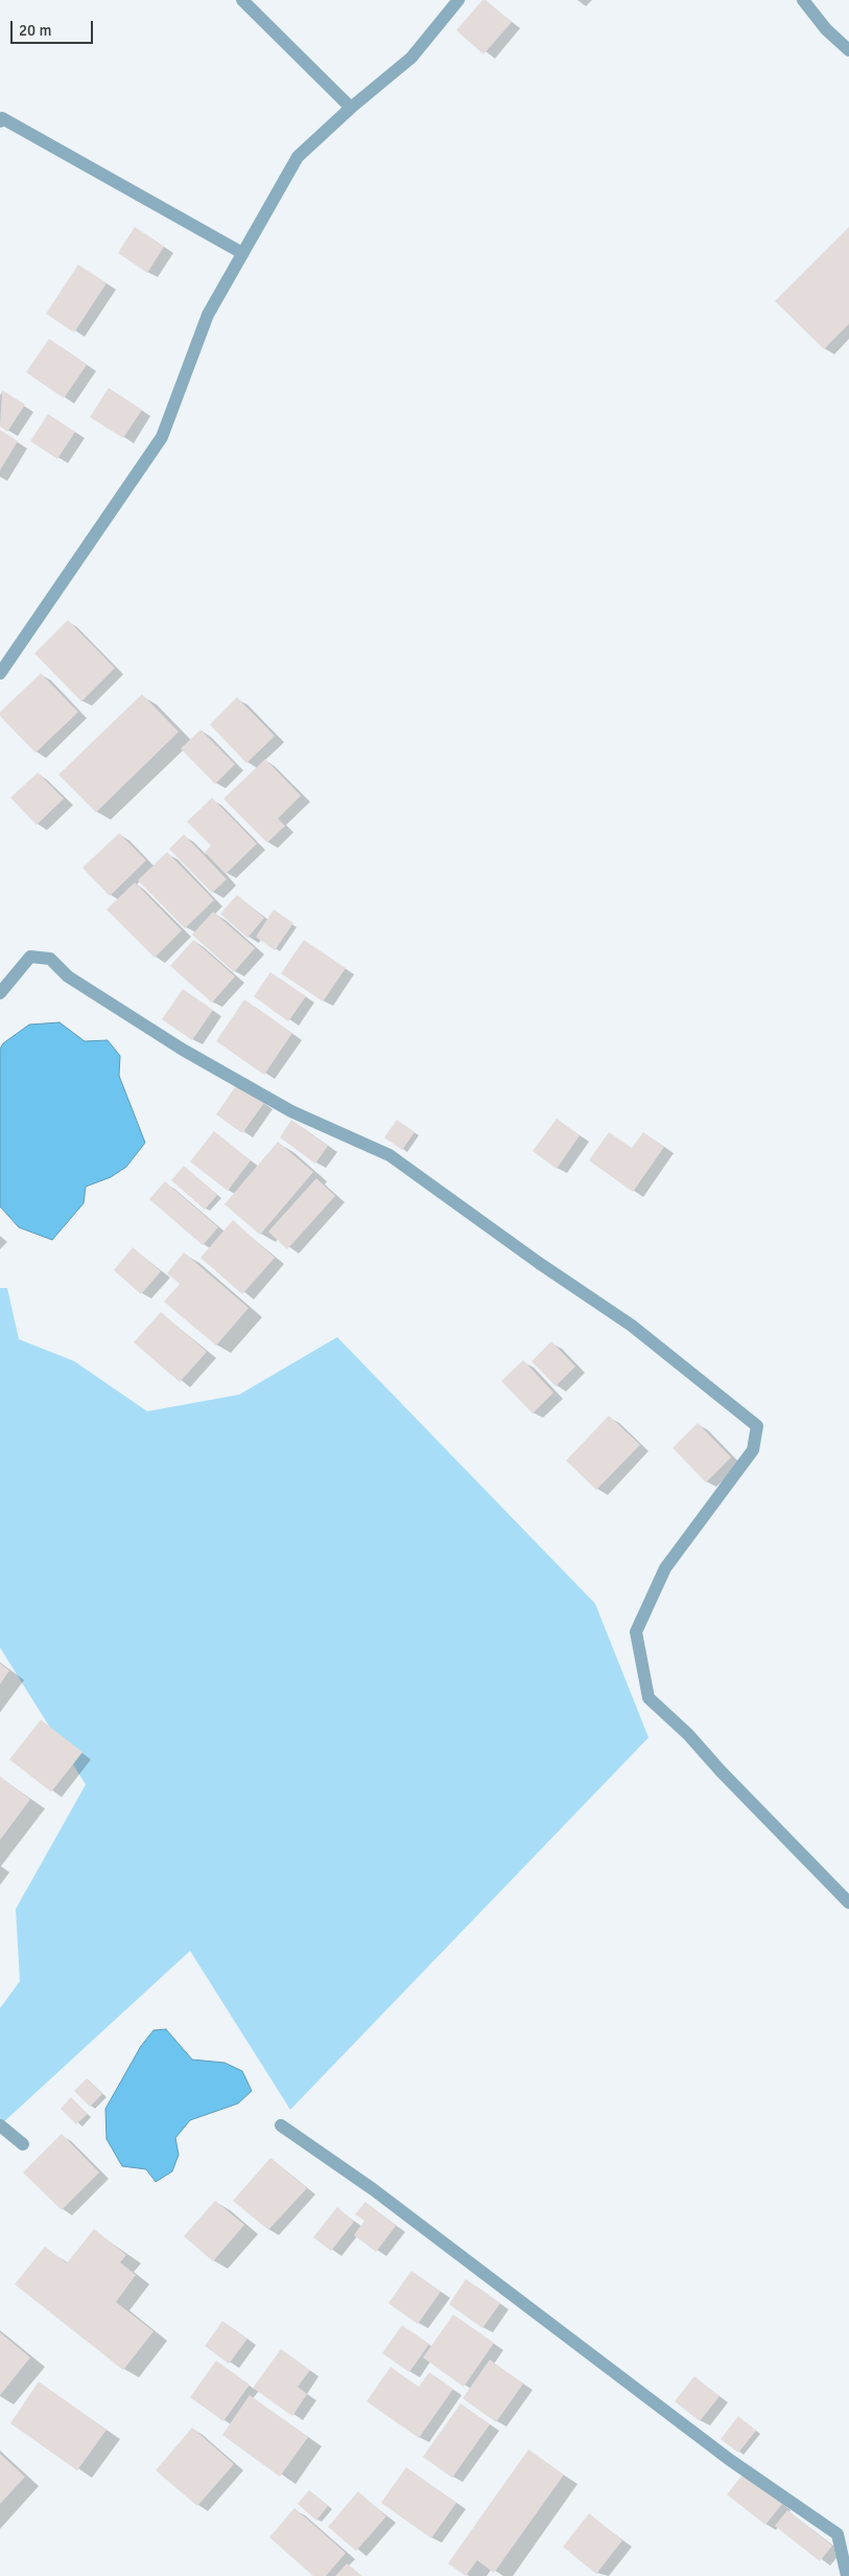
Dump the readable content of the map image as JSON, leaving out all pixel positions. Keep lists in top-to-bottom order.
{
  "scale_bar": "20 m"
}
